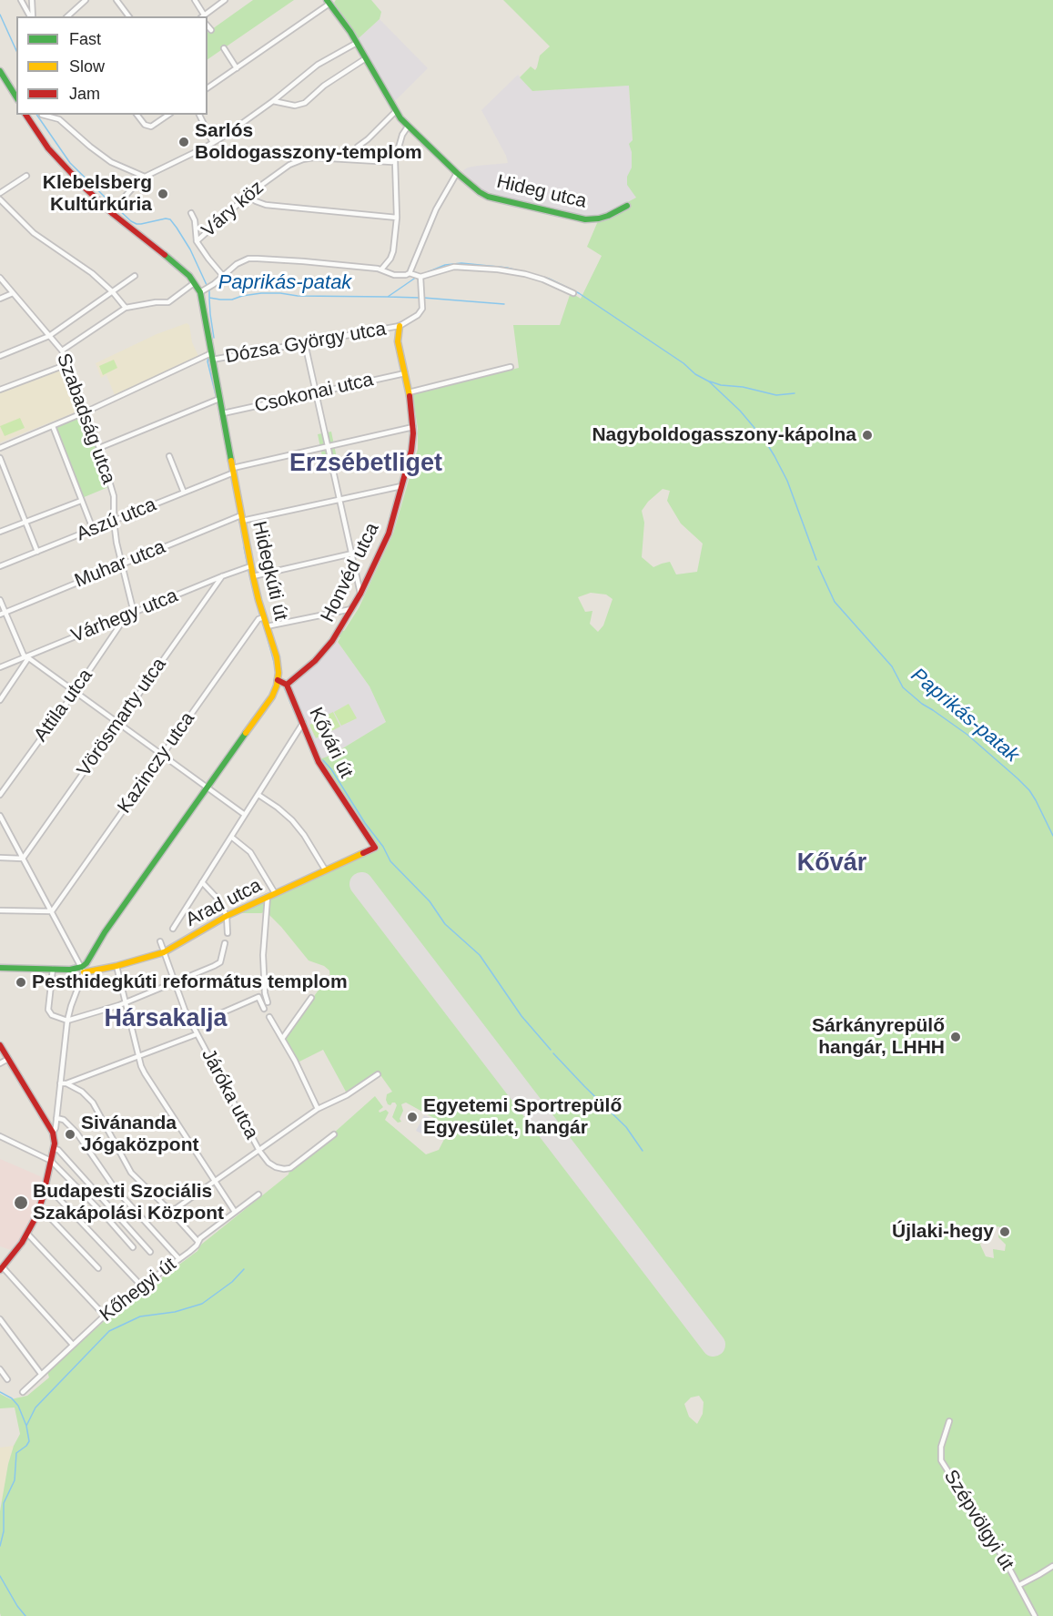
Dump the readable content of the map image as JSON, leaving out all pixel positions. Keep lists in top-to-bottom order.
{
  "streets": {
    "main road": [
      "Hideg utca",
      "Hidegkúti út",
      "Honvéd utca",
      "Kővári út",
      "Arad utca"
    ],
    "street": [
      "Váry köz",
      "Dózsa György utca",
      "Csokonai utca",
      "Szabadság utca",
      "Aszú utca",
      "Muhar utca",
      "Várhegy utca",
      "Attila utca",
      "Vörösmarty utca",
      "Kazinczy utca",
      "Járóka utca",
      "Kőhegyi út",
      "Szépvölgyi út"
    ]
  },
  "crossings": [
    ["Dózsa György utca", "Szabadság utca"],
    ["Dózsa György utca", "Hidegkúti út"],
    ["Dózsa György utca", "Honvéd utca"],
    ["Csokonai utca", "Hidegkúti út"],
    ["Csokonai utca", "Honvéd utca"],
    ["Szabadság utca", "Aszú utca"],
    ["Szabadság utca", "Muhar utca"],
    ["Szabadság utca", "Várhegy utca"],
    ["Aszú utca", "Hidegkúti út"],
    ["Aszú utca", "Honvéd utca"],
    ["Muhar utca", "Hidegkúti út"],
    ["Muhar utca", "Honvéd utca"],
    ["Hidegkúti út", "Várhegy utca"],
    ["Hidegkúti út", "Kazinczy utca"],
    ["Hidegkúti út", "Arad utca"],
    ["Honvéd utca", "Kővári út"],
    ["Várhegy utca", "Attila utca"],
    ["Várhegy utca", "Vörösmarty utca"],
    ["Kővári út", "Arad utca"],
    ["Arad utca", "Járóka utca"]
  ],
  "districts": ["Erzsébetliget", "Kővár", "Hársakalja"],
  "water": ["Paprikás-patak"],
  "places": [
    "Sarlós Boldogasszony-templom",
    "Klebelsberg Kultúrkúria",
    "Nagyboldogasszony-kápolna",
    "Pesthidegkúti református templom",
    "Sárkányrepülő hangár, LHHH",
    "Egyetemi Sportrepülő Egyesület, hangár",
    "Sivánanda Jógaközpont",
    "Budapesti Szociális Szakápolási Központ",
    "Újlaki-hegy"
  ],
  "legend": ["Fast", "Slow", "Jam"]
}
